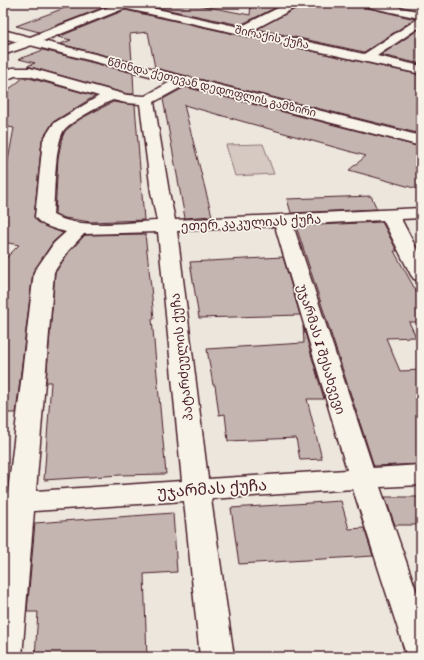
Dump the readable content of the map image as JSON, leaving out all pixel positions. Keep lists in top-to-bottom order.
{
  "streets": {
    "street": [
      "შირაქის ქუჩა",
      "წმინდა ქეთევან დედოფლის გამზირი",
      "ეთერ კაკულიას ქუჩა",
      "უჯარმას I შესახვევი",
      "პატარძეულის ქუჩა",
      "უჯარმას ქუჩა"
    ]
  },
  "crossings": [
    ["ეთერ კაკულიას ქუჩა", "უჯარმას I შესახვევი"],
    ["ეთერ კაკულიას ქუჩა", "პატარძეულის ქუჩა"],
    ["უჯარმას I შესახვევი", "უჯარმას ქუჩა"],
    ["პატარძეულის ქუჩა", "უჯარმას ქუჩა"]
  ]
}
